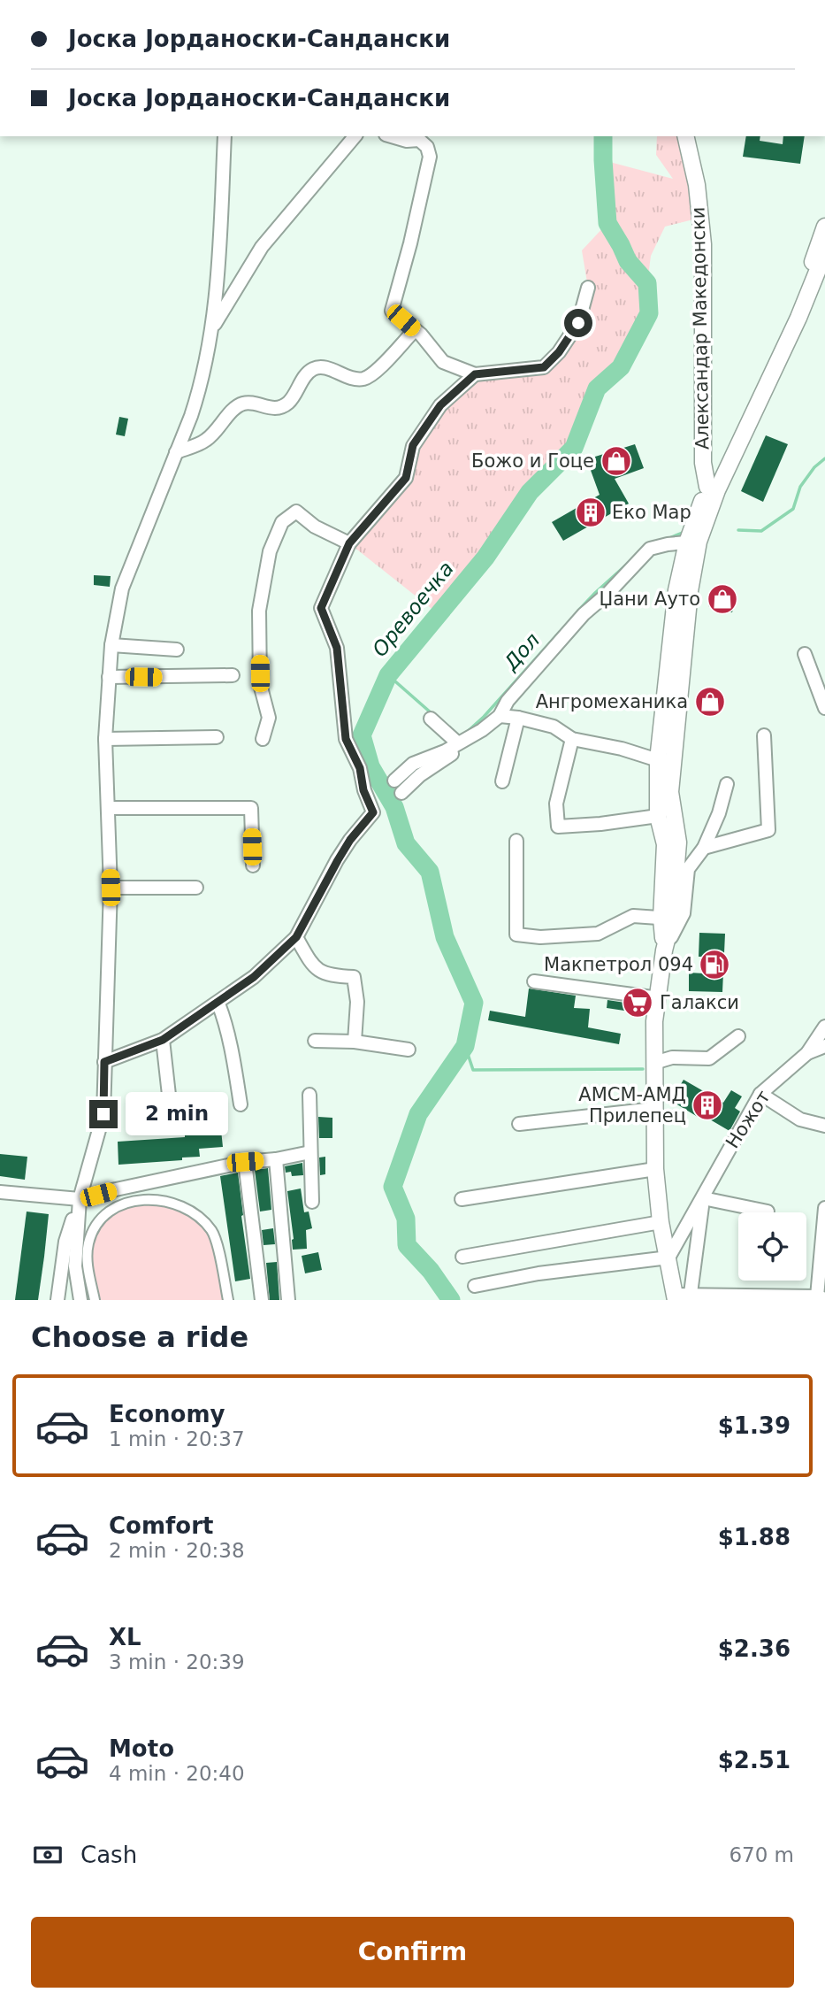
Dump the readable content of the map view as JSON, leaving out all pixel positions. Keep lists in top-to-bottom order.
{
  "streets": {
    "street": ["Александар Македонски", "Ножот"]
  },
  "crossings": [
    ["Александар Македонски", "Ножот"]
  ],
  "water": ["Оревоечка", "Дол"],
  "places": {
    "shop": ["Божо и Гоце", "Џани Ауто", "Ангромеханика"],
    "building": ["Еко Мар", "АМСМ-АМД Прилепец"],
    "fuel station": ["Макпетрол 094"],
    "supermarket": ["Галакси"]
  },
  "page": {
    "banner": ["Јоска Јорданоски-Сандански", "Јоска Јорданоски-Сандански"],
    "bubble": "2 min",
    "heading": "Choose a ride",
    "list": [
      {
        "name": "Economy",
        "note": "1 min · 20:37",
        "value": "$1.39"
      },
      {
        "name": "Comfort",
        "note": "2 min · 20:38",
        "value": "$1.88"
      },
      {
        "name": "XL",
        "note": "3 min · 20:39",
        "value": "$2.36"
      },
      {
        "name": "Moto",
        "note": "4 min · 20:40",
        "value": "$2.51"
      }
    ],
    "pay": ["Cash", "670 m"],
    "buttons": "Confirm"
  }
}
